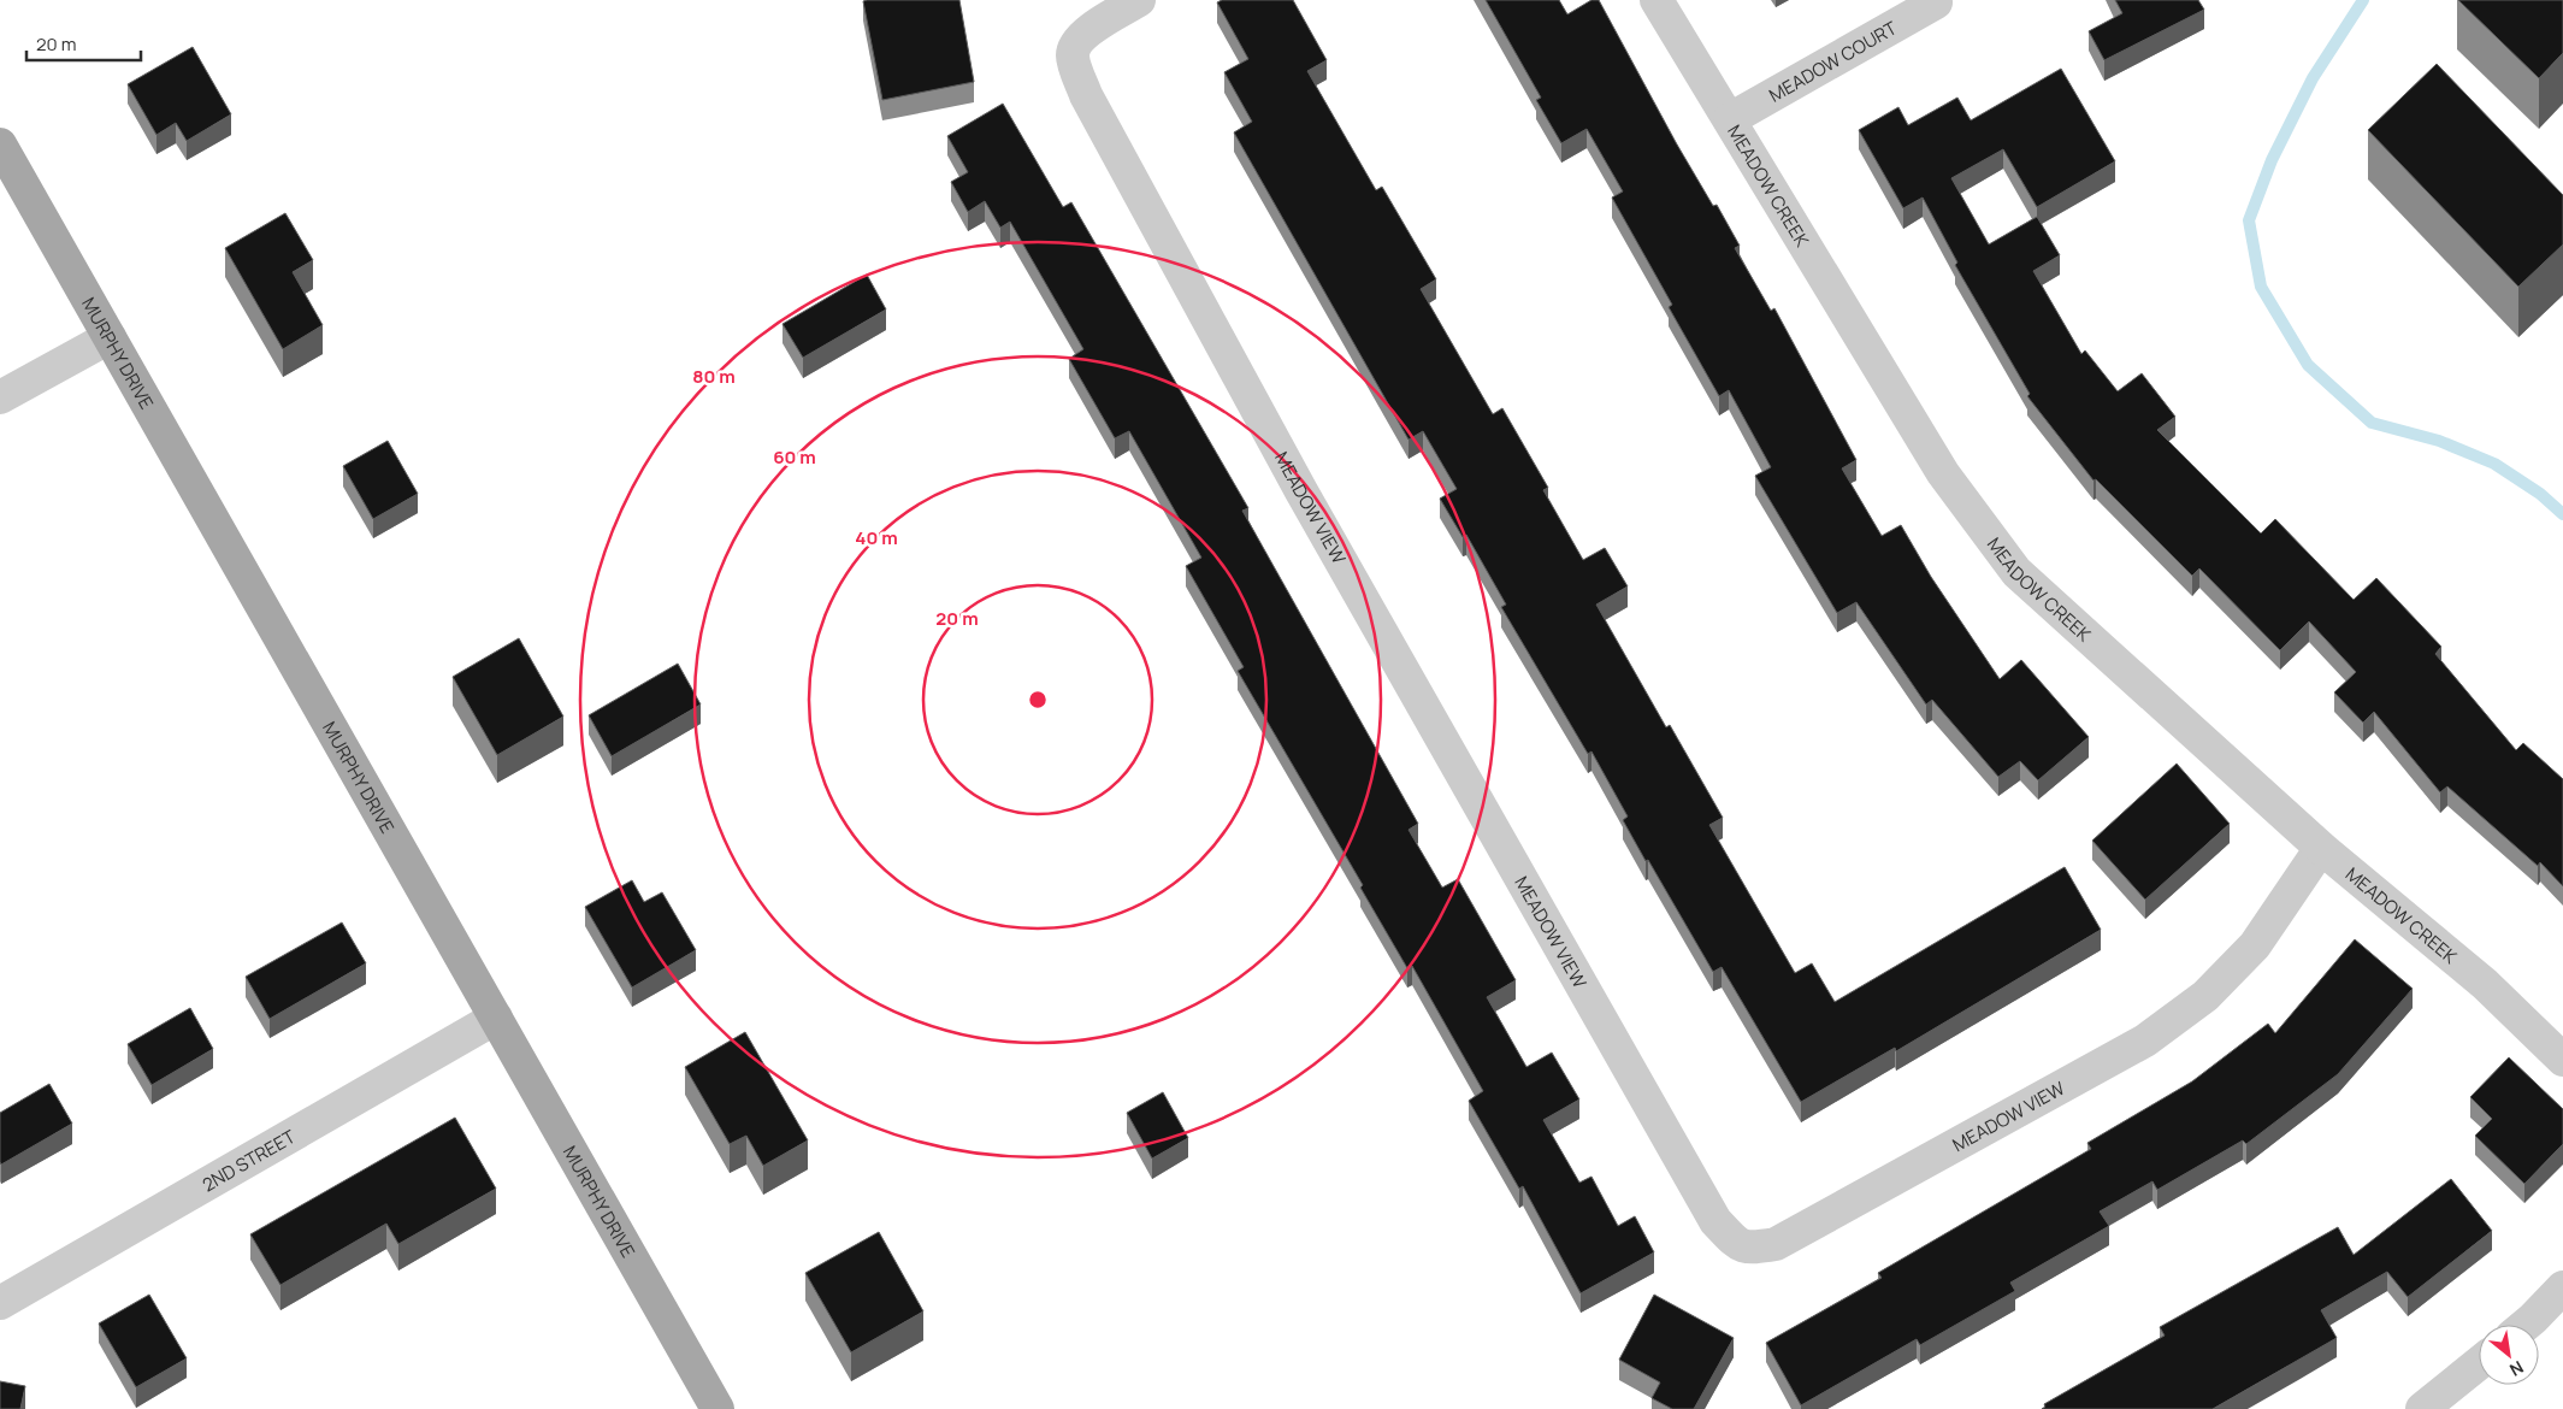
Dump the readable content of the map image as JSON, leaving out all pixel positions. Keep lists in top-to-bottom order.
{
  "streets": {
    "main road": ["MURPHY DRIVE"],
    "street": [
      "MEADOW COURT",
      "MEADOW CREEK",
      "MEADOW VIEW",
      "2ND STREET"
    ]
  },
  "crossings": [
    ["MEADOW COURT", "MEADOW CREEK"],
    ["MEADOW CREEK", "MEADOW VIEW"],
    ["MURPHY DRIVE", "2ND STREET"]
  ],
  "scale_bar": "20 m",
  "north": "bottom right",
  "rings": [
    "80 m",
    "60 m",
    "40 m",
    "20 m"
  ]
}
